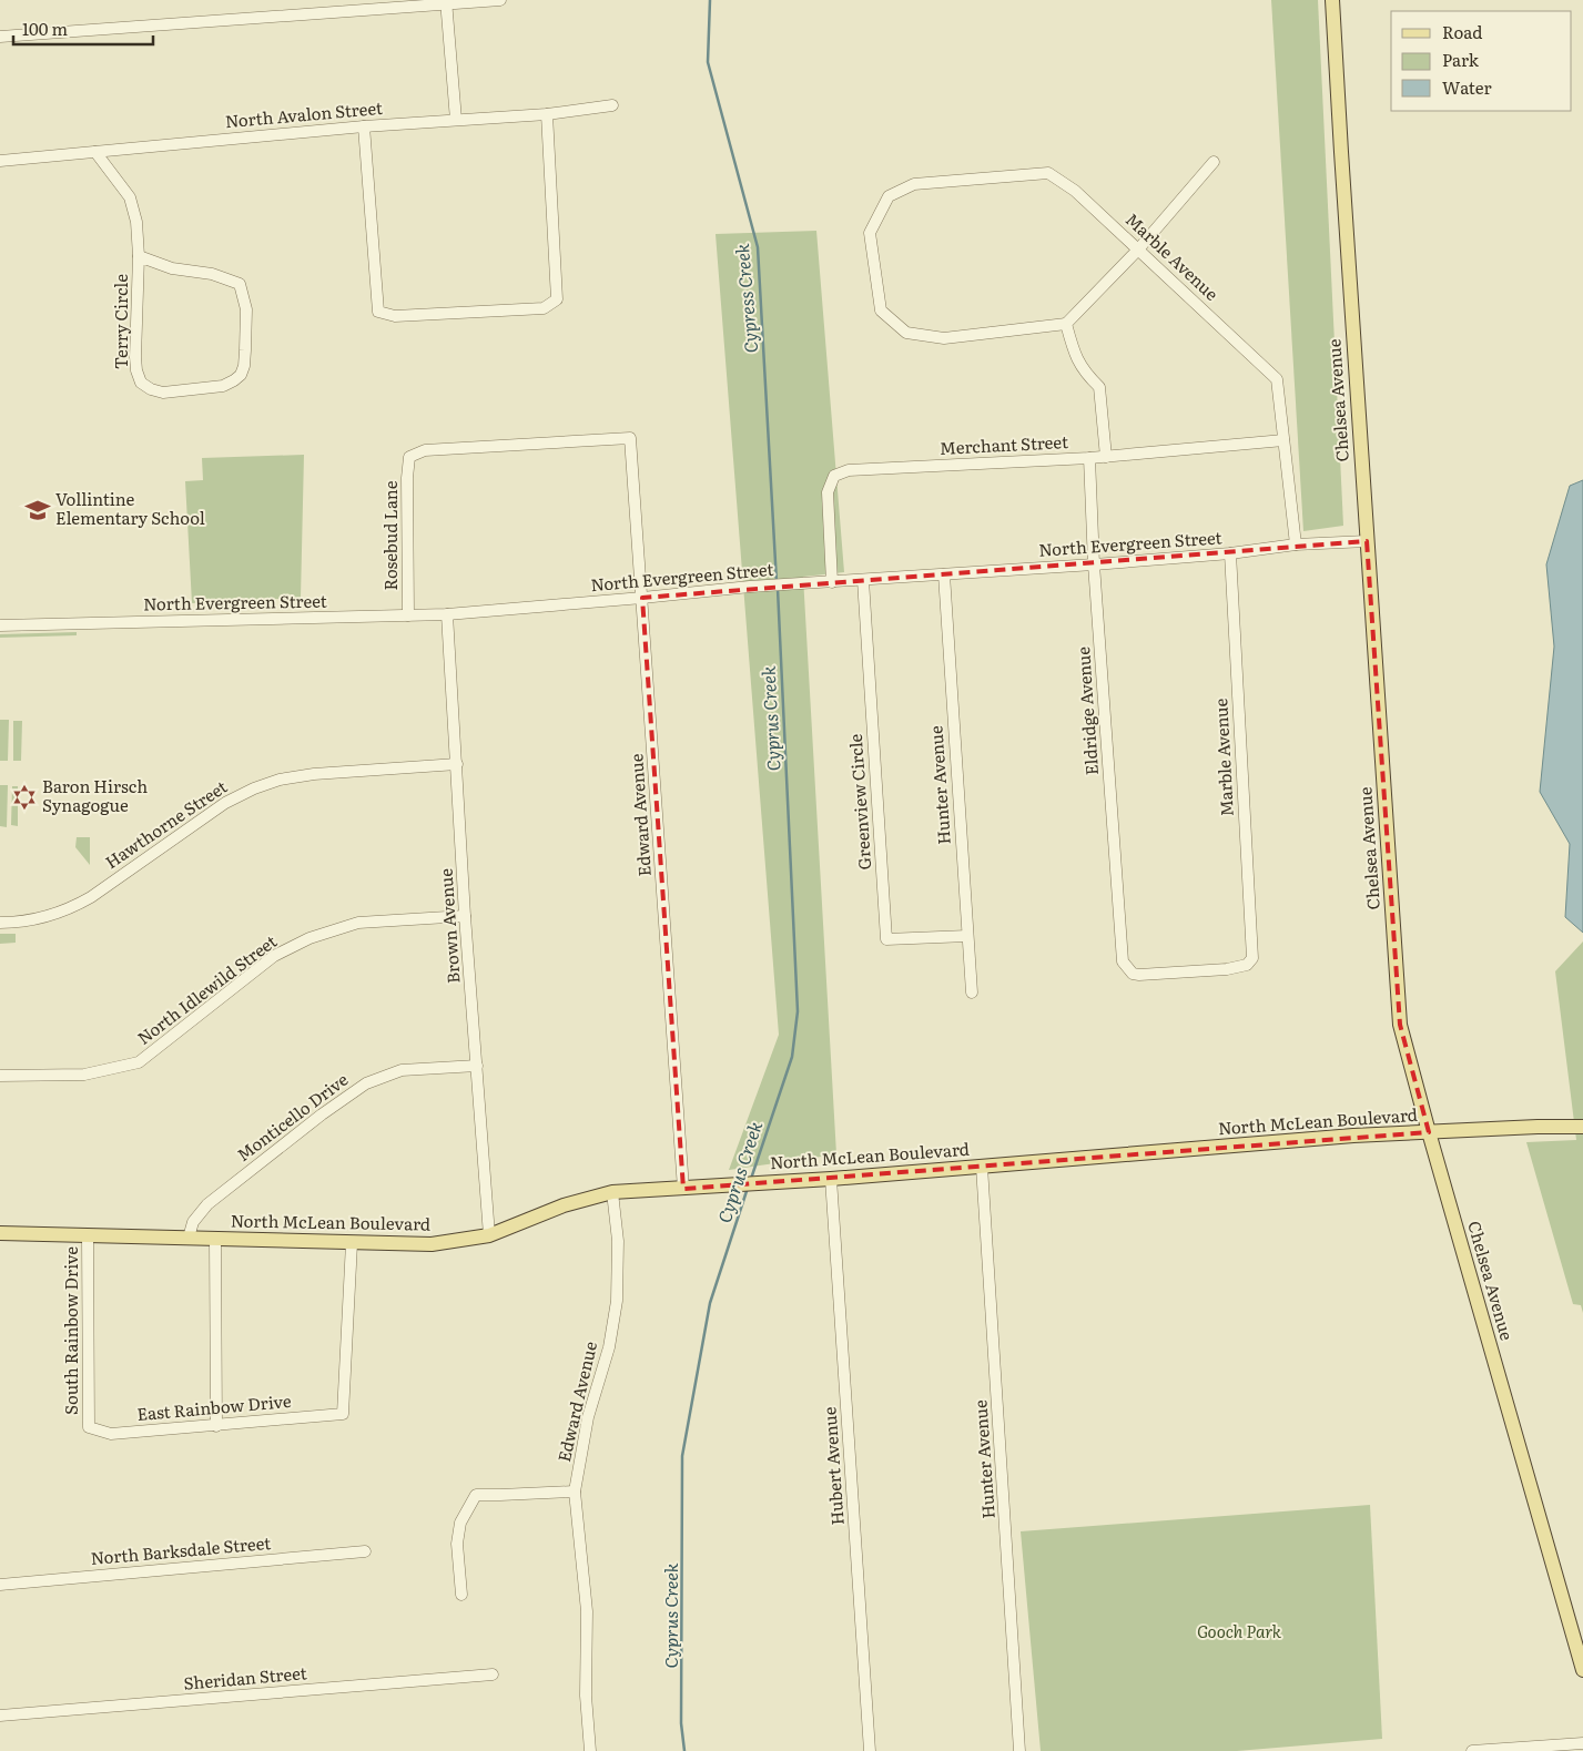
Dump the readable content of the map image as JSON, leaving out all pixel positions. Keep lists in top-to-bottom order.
{
  "streets": {
    "main road": ["Chelsea Avenue", "North McLean Boulevard"],
    "street": [
      "North Avalon Street",
      "Marble Avenue",
      "Terry Circle",
      "Merchant Street",
      "Rosebud Lane",
      "North Evergreen Street",
      "Eldridge Avenue",
      "Hunter Avenue",
      "Greenview Circle",
      "Edward Avenue",
      "Hawthorne Street",
      "Brown Avenue",
      "North Idlewild Street",
      "Monticello Drive",
      "South Rainbow Drive",
      "East Rainbow Drive",
      "Hubert Avenue",
      "North Barksdale Street",
      "Sheridan Street"
    ]
  },
  "crossings": [
    ["North Avalon Street", "Terry Circle"],
    ["Marble Avenue", "Merchant Street"],
    ["Marble Avenue", "North Evergreen Street"],
    ["Marble Avenue", "Eldridge Avenue"],
    ["Chelsea Avenue", "North Evergreen Street"],
    ["Chelsea Avenue", "North McLean Boulevard"],
    ["Merchant Street", "North Evergreen Street"],
    ["Merchant Street", "Eldridge Avenue"],
    ["Rosebud Lane", "North Evergreen Street"],
    ["Rosebud Lane", "Edward Avenue"],
    ["North Evergreen Street", "Eldridge Avenue"],
    ["North Evergreen Street", "Hunter Avenue"],
    ["North Evergreen Street", "Greenview Circle"],
    ["North Evergreen Street", "Edward Avenue"],
    ["North Evergreen Street", "Brown Avenue"],
    ["Hunter Avenue", "Greenview Circle"],
    ["Hunter Avenue", "North McLean Boulevard"],
    ["Edward Avenue", "North McLean Boulevard"],
    ["Hawthorne Street", "Brown Avenue"],
    ["Brown Avenue", "North Idlewild Street"],
    ["Brown Avenue", "Monticello Drive"],
    ["Brown Avenue", "North McLean Boulevard"],
    ["Monticello Drive", "North McLean Boulevard"],
    ["North McLean Boulevard", "South Rainbow Drive"],
    ["North McLean Boulevard", "East Rainbow Drive"],
    ["North McLean Boulevard", "Hubert Avenue"],
    ["South Rainbow Drive", "East Rainbow Drive"]
  ],
  "water": ["Cypress Creek", "Cyprus Creek"],
  "parks": ["Gooch Park"],
  "places": {
    "school or university": ["Vollintine Elementary School"],
    "synagogue": ["Baron Hirsch Synagogue"]
  },
  "legend": ["Road", "Park", "Water"],
  "scale_bar": "100 m"
}
